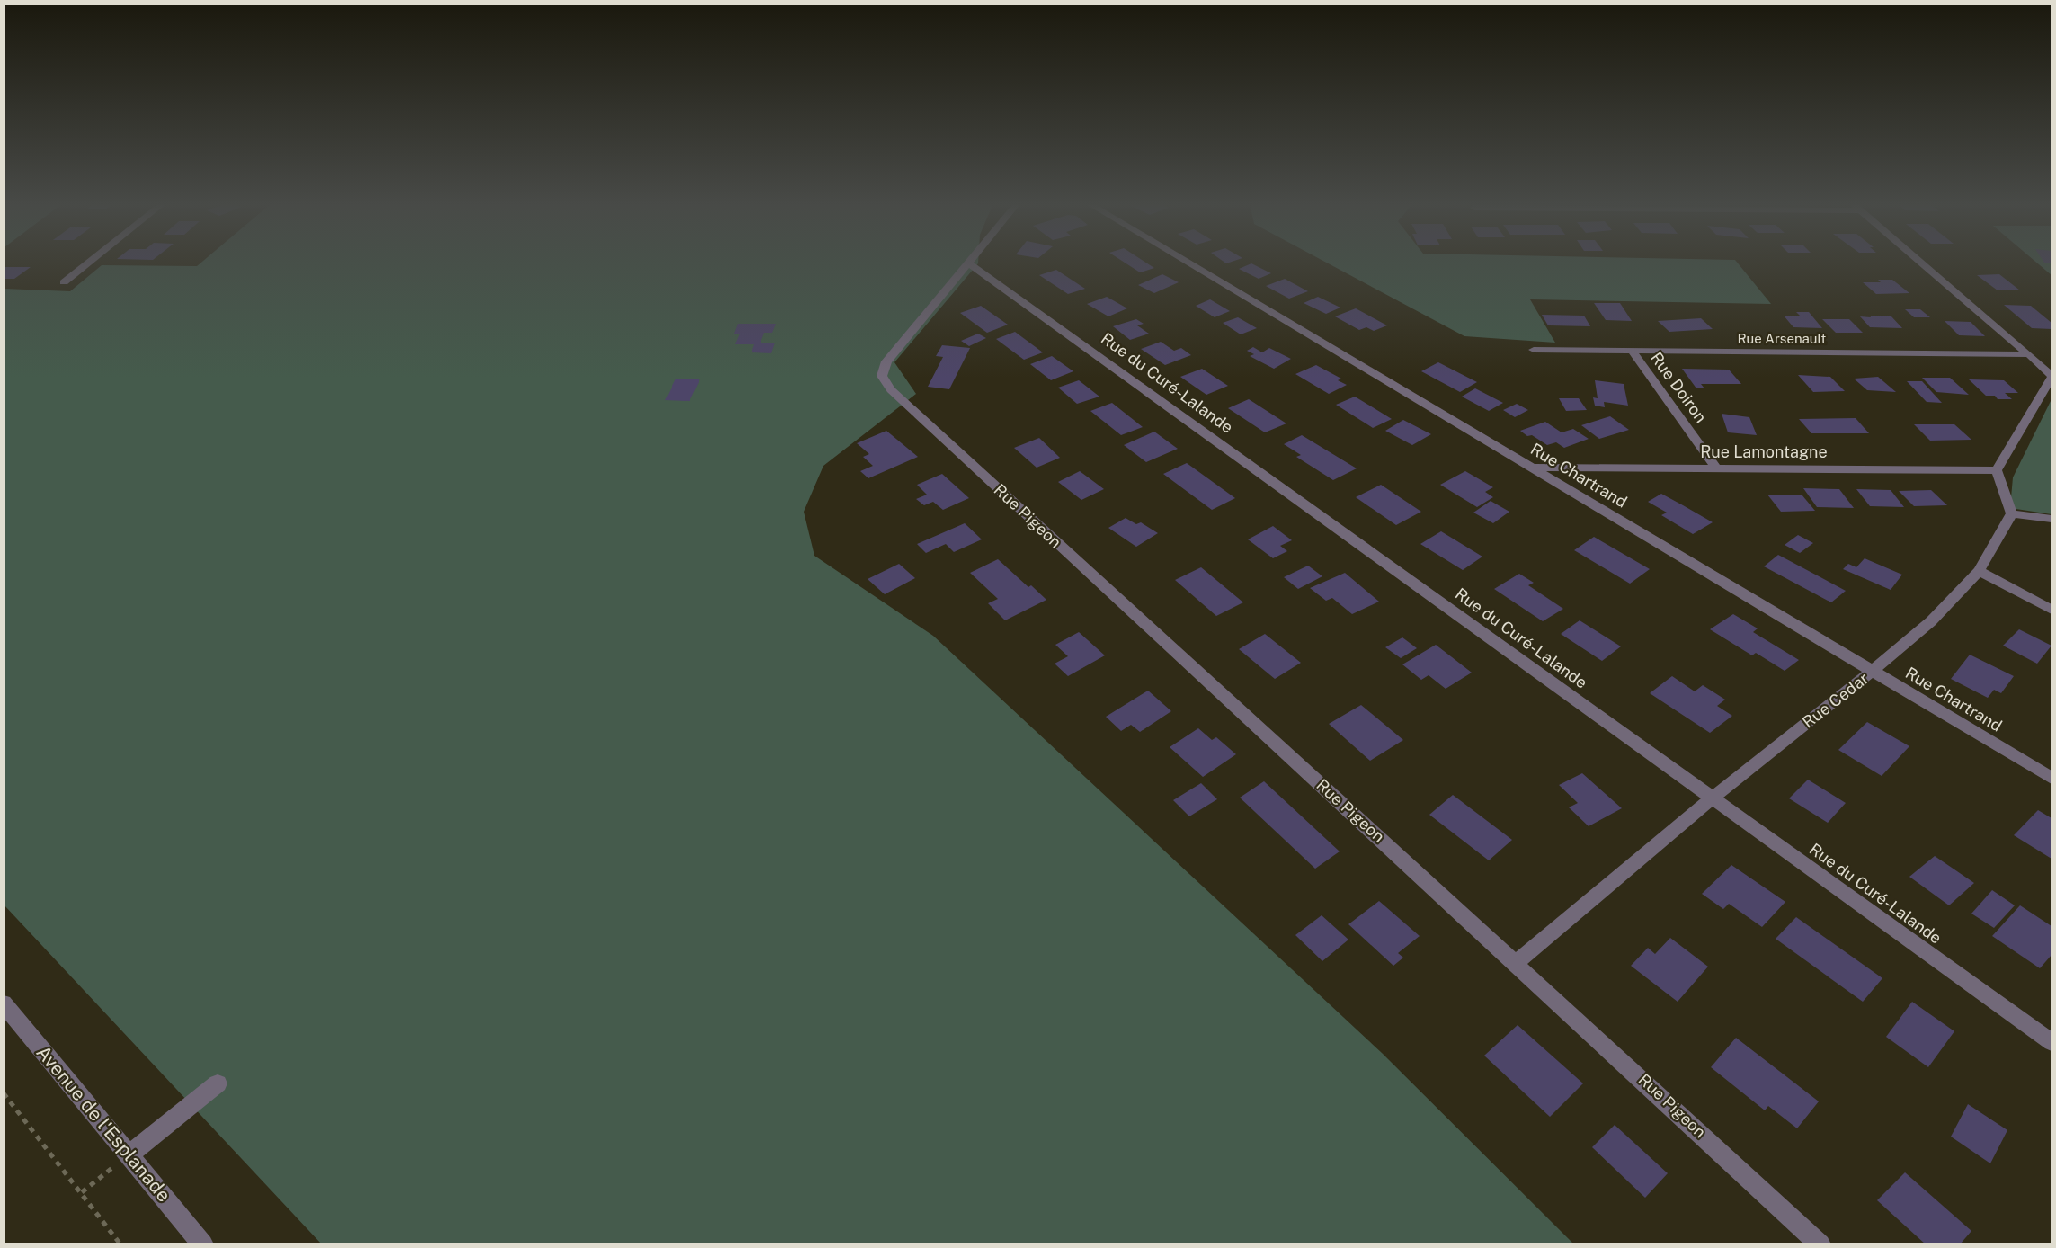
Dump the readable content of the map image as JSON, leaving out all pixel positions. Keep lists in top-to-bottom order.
{
  "streets": {
    "street": [
      "Rue Arsenault",
      "Rue du Curé-Lalande",
      "Rue Doiron",
      "Rue Lamontagne",
      "Rue Chartrand",
      "Rue Pigeon",
      "Rue Cedar",
      "Avenue de l'Esplanade"
    ]
  },
  "crossings": [
    ["Rue Arsenault", "Rue Doiron"],
    ["Rue du Curé-Lalande", "Rue Pigeon"],
    ["Rue du Curé-Lalande", "Rue Cedar"],
    ["Rue Doiron", "Rue Lamontagne"],
    ["Rue Lamontagne", "Rue Chartrand"],
    ["Rue Chartrand", "Rue Cedar"],
    ["Rue Pigeon", "Rue Cedar"]
  ]
}
